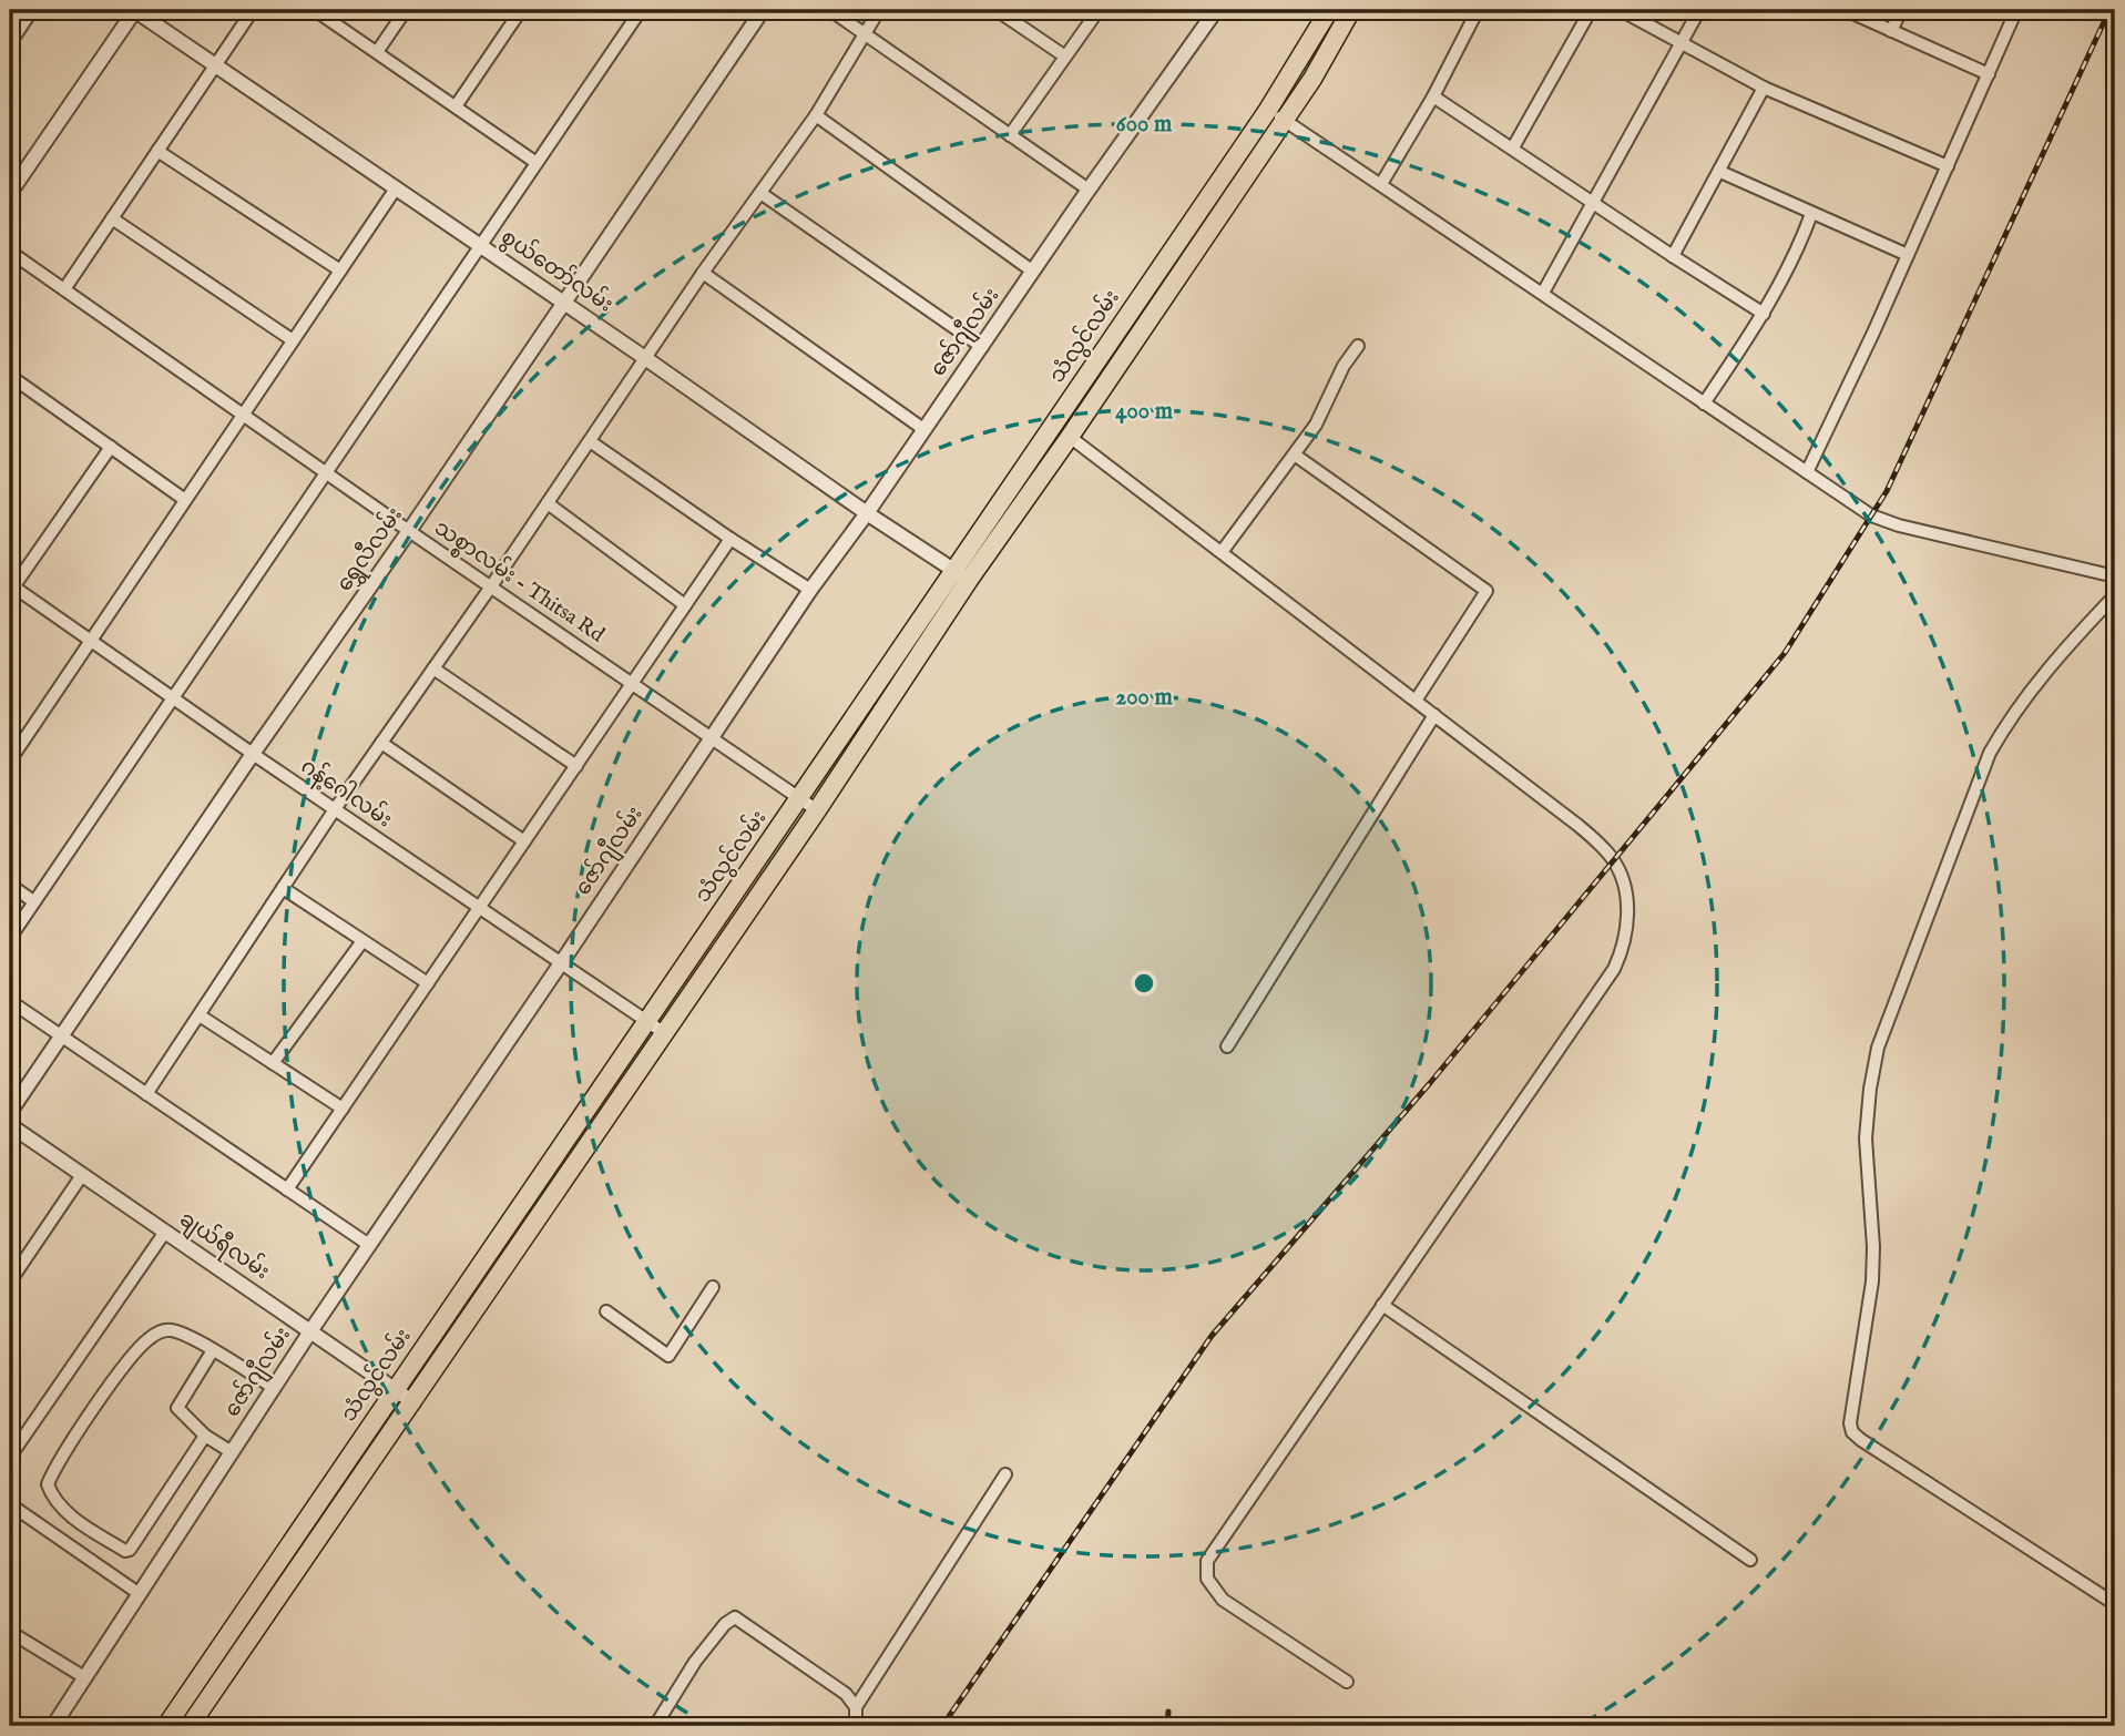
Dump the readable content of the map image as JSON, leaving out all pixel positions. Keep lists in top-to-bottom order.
{
  "streets": {
    "main road": ["သံလွင်လမ်း"],
    "street": [
      "စွယ်တော်လမ်း",
      "ဇော်ဂျီလမ်း",
      "ရွှေလီလမ်း",
      "သစ္စာလမ်း - Thitsa Rd",
      "ဂန့်ဂေါလမ်း",
      "ချယ်ရီလမ်း"
    ]
  },
  "crossings": [
    ["စွယ်တော်လမ်း", "ဇော်ဂျီလမ်း"],
    ["စွယ်တော်လမ်း", "သံလွင်လမ်း"],
    ["စွယ်တော်လမ်း", "ရွှေလီလမ်း"],
    ["ဇော်ဂျီလမ်း", "သစ္စာလမ်း - Thitsa Rd"],
    ["ဇော်ဂျီလမ်း", "ဂန့်ဂေါလမ်း"],
    ["ဇော်ဂျီလမ်း", "ချယ်ရီလမ်း"],
    ["သံလွင်လမ်း", "သစ္စာလမ်း - Thitsa Rd"],
    ["သံလွင်လမ်း", "ဂန့်ဂေါလမ်း"],
    ["သံလွင်လမ်း", "ချယ်ရီလမ်း"],
    ["ရွှေလီလမ်း", "သစ္စာလမ်း - Thitsa Rd"],
    ["ရွှေလီလမ်း", "ဂန့်ဂေါလမ်း"]
  ],
  "rings": ["600 m", "400 m", "200 m"]
}
